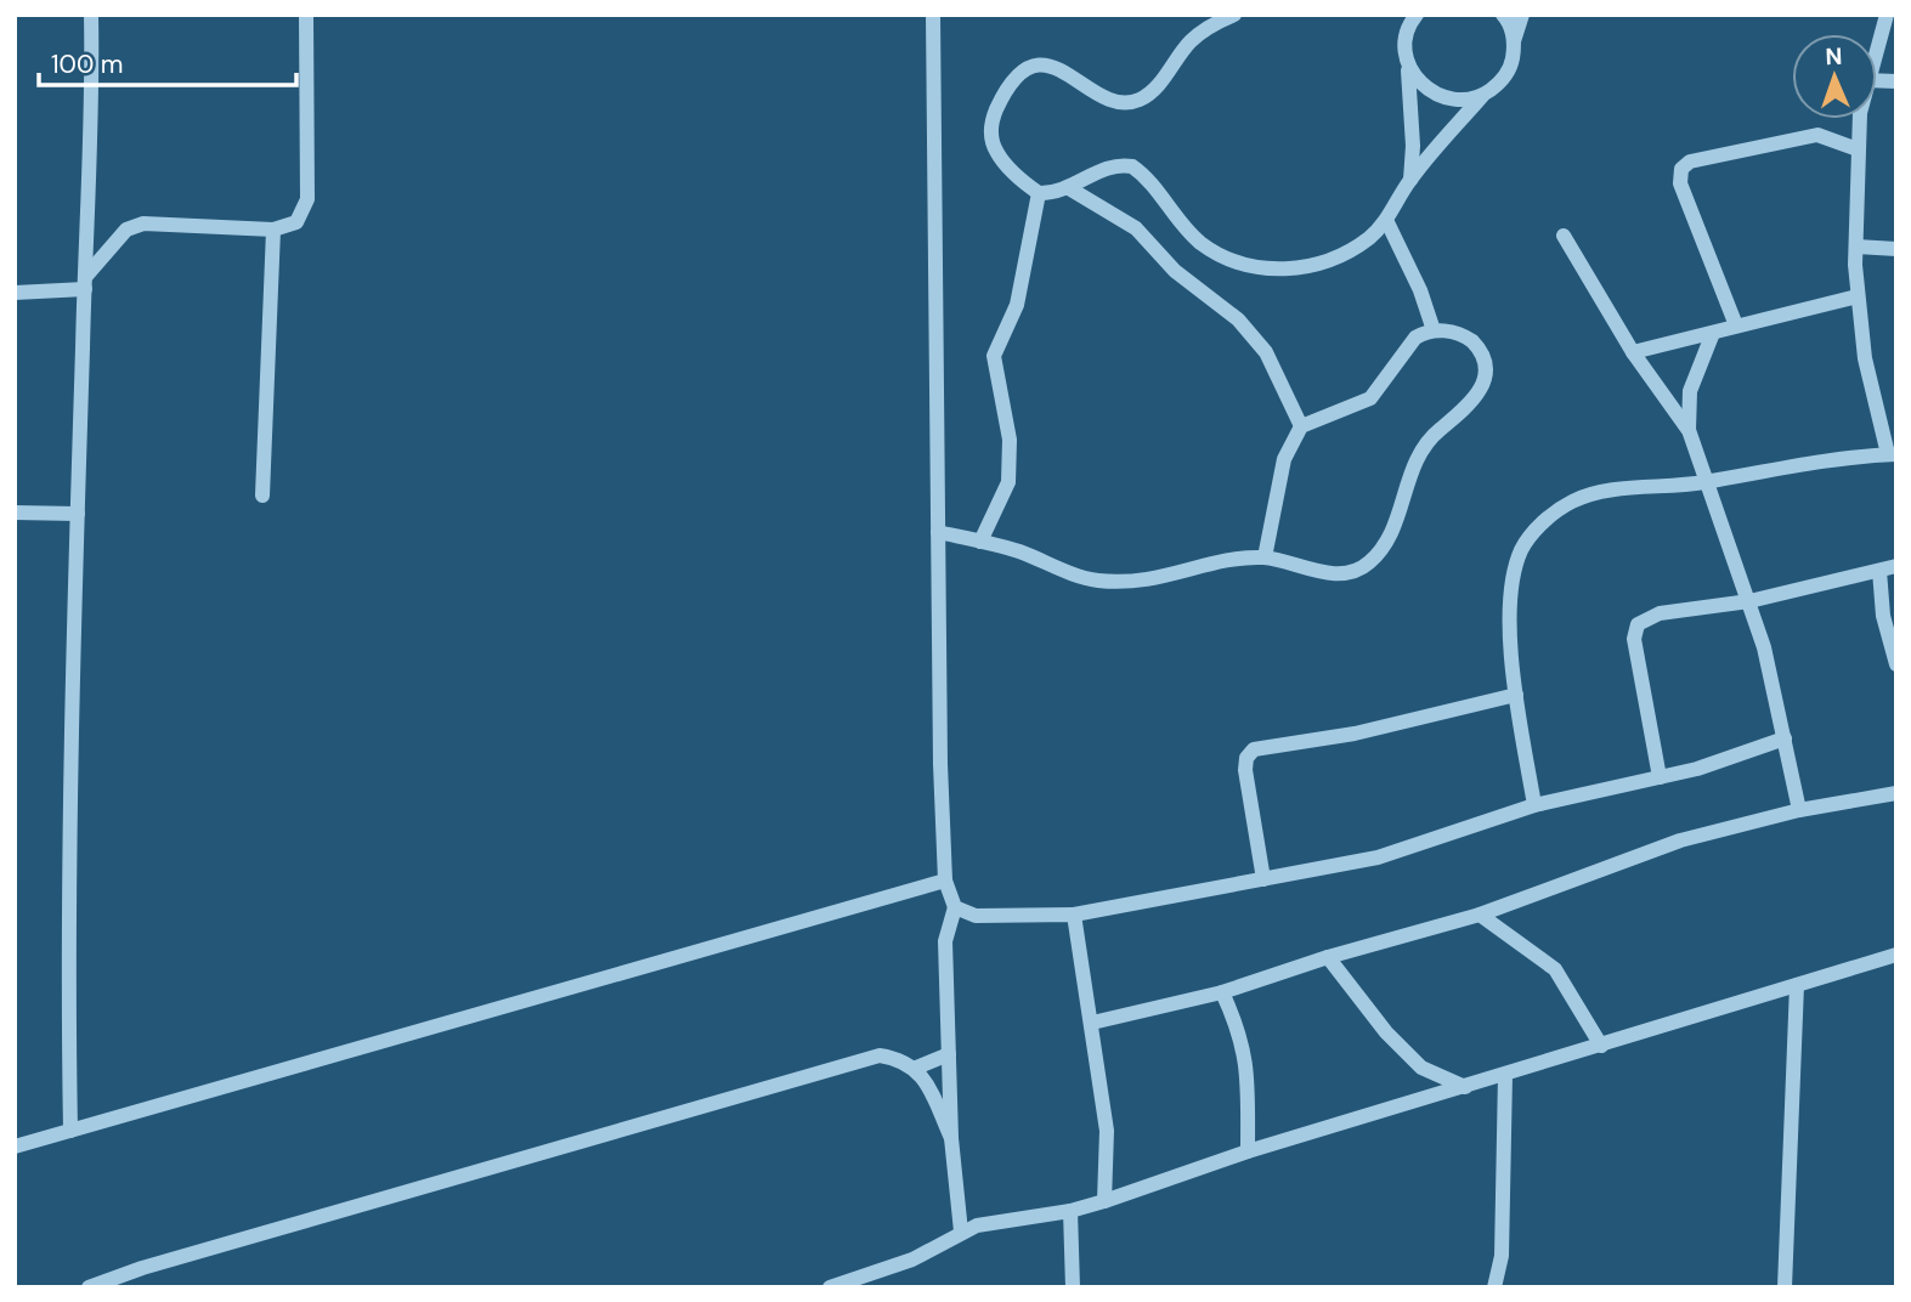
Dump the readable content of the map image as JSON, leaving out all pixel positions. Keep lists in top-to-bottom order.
{
  "scale_bar": "100 m",
  "north": "top"
}
